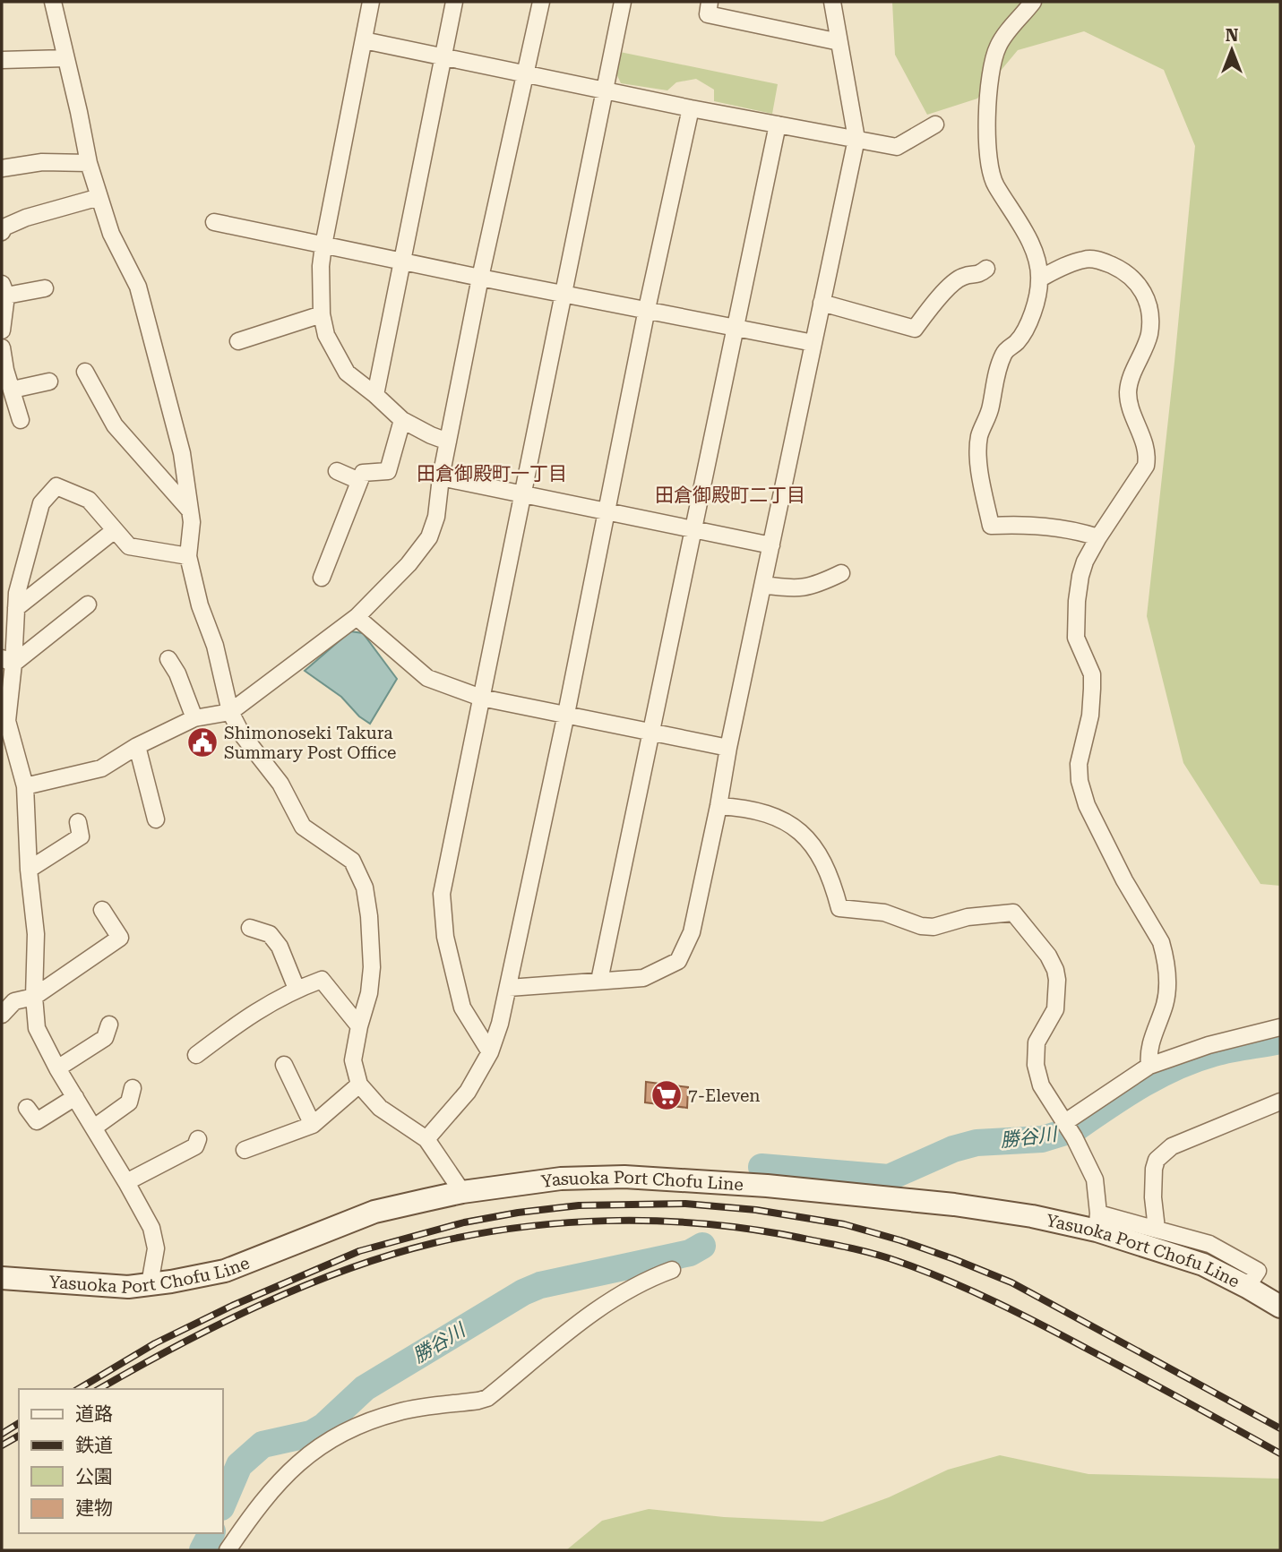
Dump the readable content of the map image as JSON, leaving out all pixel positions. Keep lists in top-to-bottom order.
{
  "streets": {
    "main road": ["Yasuoka Port Chofu Line"]
  },
  "districts": ["田倉御殿町一丁目", "田倉御殿町二丁目"],
  "water": ["勝谷川"],
  "places": {
    "public building": ["Shimonoseki Takura Summary Post Office"],
    "supermarket": ["7-Eleven"]
  },
  "legend": [
    "道路",
    "鉄道",
    "公園",
    "建物"
  ],
  "north": "top"
}
